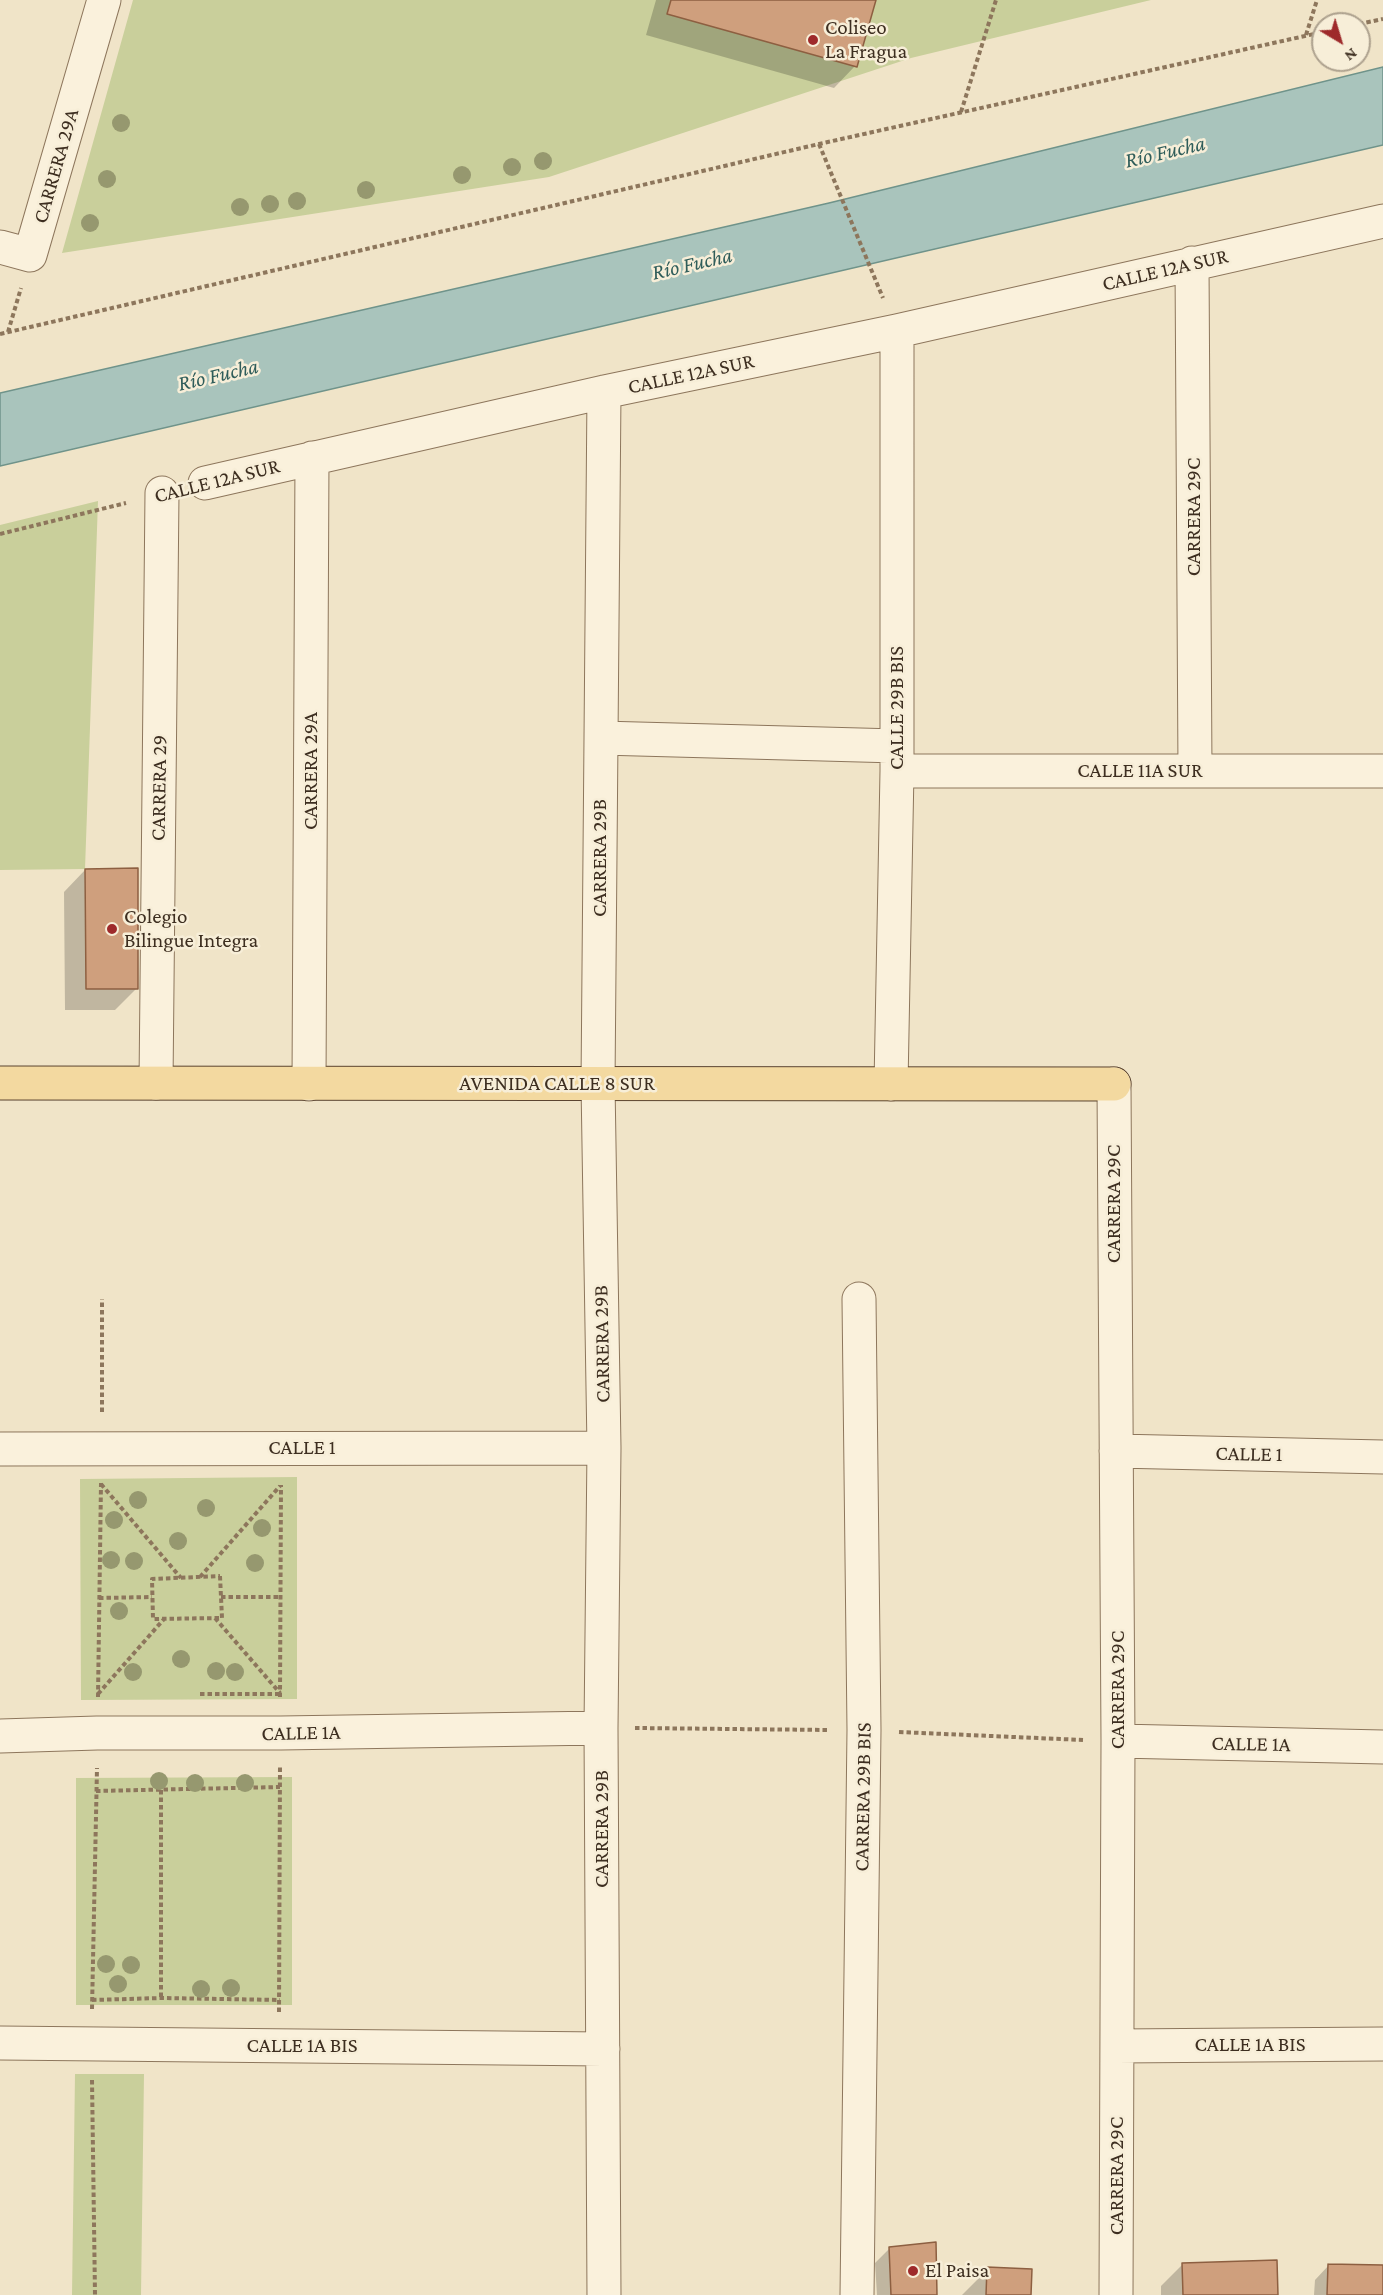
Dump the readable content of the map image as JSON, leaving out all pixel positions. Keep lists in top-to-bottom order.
{
  "streets": {
    "main road": ["AVENIDA CALLE 8 SUR"],
    "street": [
      "CARRERA 29A",
      "CALLE 12A SUR",
      "CARRERA 29C",
      "CALLE 29B BIS",
      "CALLE 11A SUR",
      "CARRERA 29",
      "CARRERA 29B",
      "CALLE 1",
      "CALLE 1A",
      "CARRERA 29B BIS",
      "CALLE 1A BIS"
    ]
  },
  "crossings": [
    ["CARRERA 29A", "CALLE 12A SUR"],
    ["CARRERA 29A", "AVENIDA CALLE 8 SUR"],
    ["CALLE 12A SUR", "CARRERA 29C"],
    ["CALLE 12A SUR", "CALLE 29B BIS"],
    ["CALLE 12A SUR", "CARRERA 29"],
    ["CALLE 12A SUR", "CARRERA 29B"],
    ["CARRERA 29C", "CALLE 11A SUR"],
    ["CARRERA 29C", "AVENIDA CALLE 8 SUR"],
    ["CARRERA 29C", "CALLE 1"],
    ["CARRERA 29C", "CALLE 1A"],
    ["CARRERA 29C", "CALLE 1A BIS"],
    ["CALLE 29B BIS", "CALLE 11A SUR"],
    ["CALLE 29B BIS", "AVENIDA CALLE 8 SUR"],
    ["CALLE 11A SUR", "CARRERA 29B"],
    ["CARRERA 29", "AVENIDA CALLE 8 SUR"],
    ["CARRERA 29B", "AVENIDA CALLE 8 SUR"],
    ["CARRERA 29B", "CALLE 1"],
    ["CARRERA 29B", "CALLE 1A"],
    ["CARRERA 29B", "CALLE 1A BIS"]
  ],
  "water": ["Río Fucha"],
  "places": ["Coliseo La Fragua", "Colegio Bilingue Integra", "El Paisa"],
  "north": "bottom right"
}
